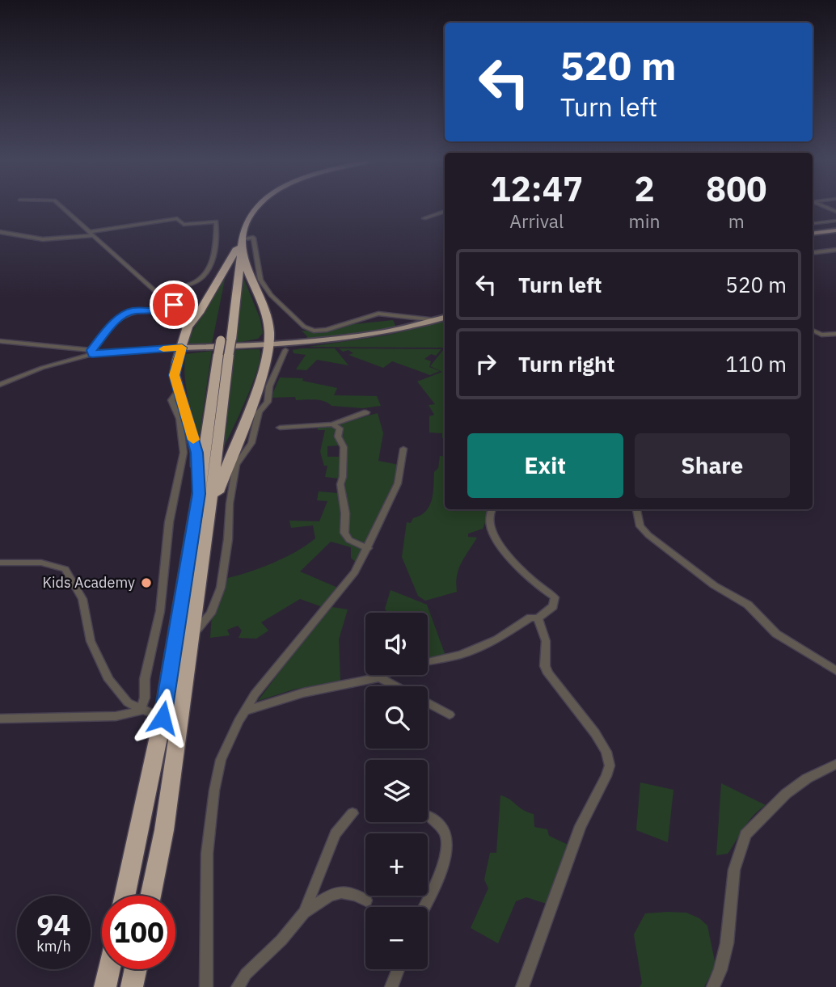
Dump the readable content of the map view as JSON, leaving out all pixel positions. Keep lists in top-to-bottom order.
{
  "places": ["Kids Academy"],
  "page": {
    "turn": ["520 m", "Turn left"],
    "eta": [
      "12:47",
      "Arrival",
      "2",
      "min",
      "800",
      "m"
    ],
    "list": [
      {
        "name": "Turn left",
        "value": "520 m"
      },
      {
        "name": "Turn right",
        "value": "110 m"
      }
    ],
    "buttons": ["Exit", "Share"],
    "map_buttons": ["+", "−"],
    "speed": "94 km/h",
    "limit": "100"
  }
}
